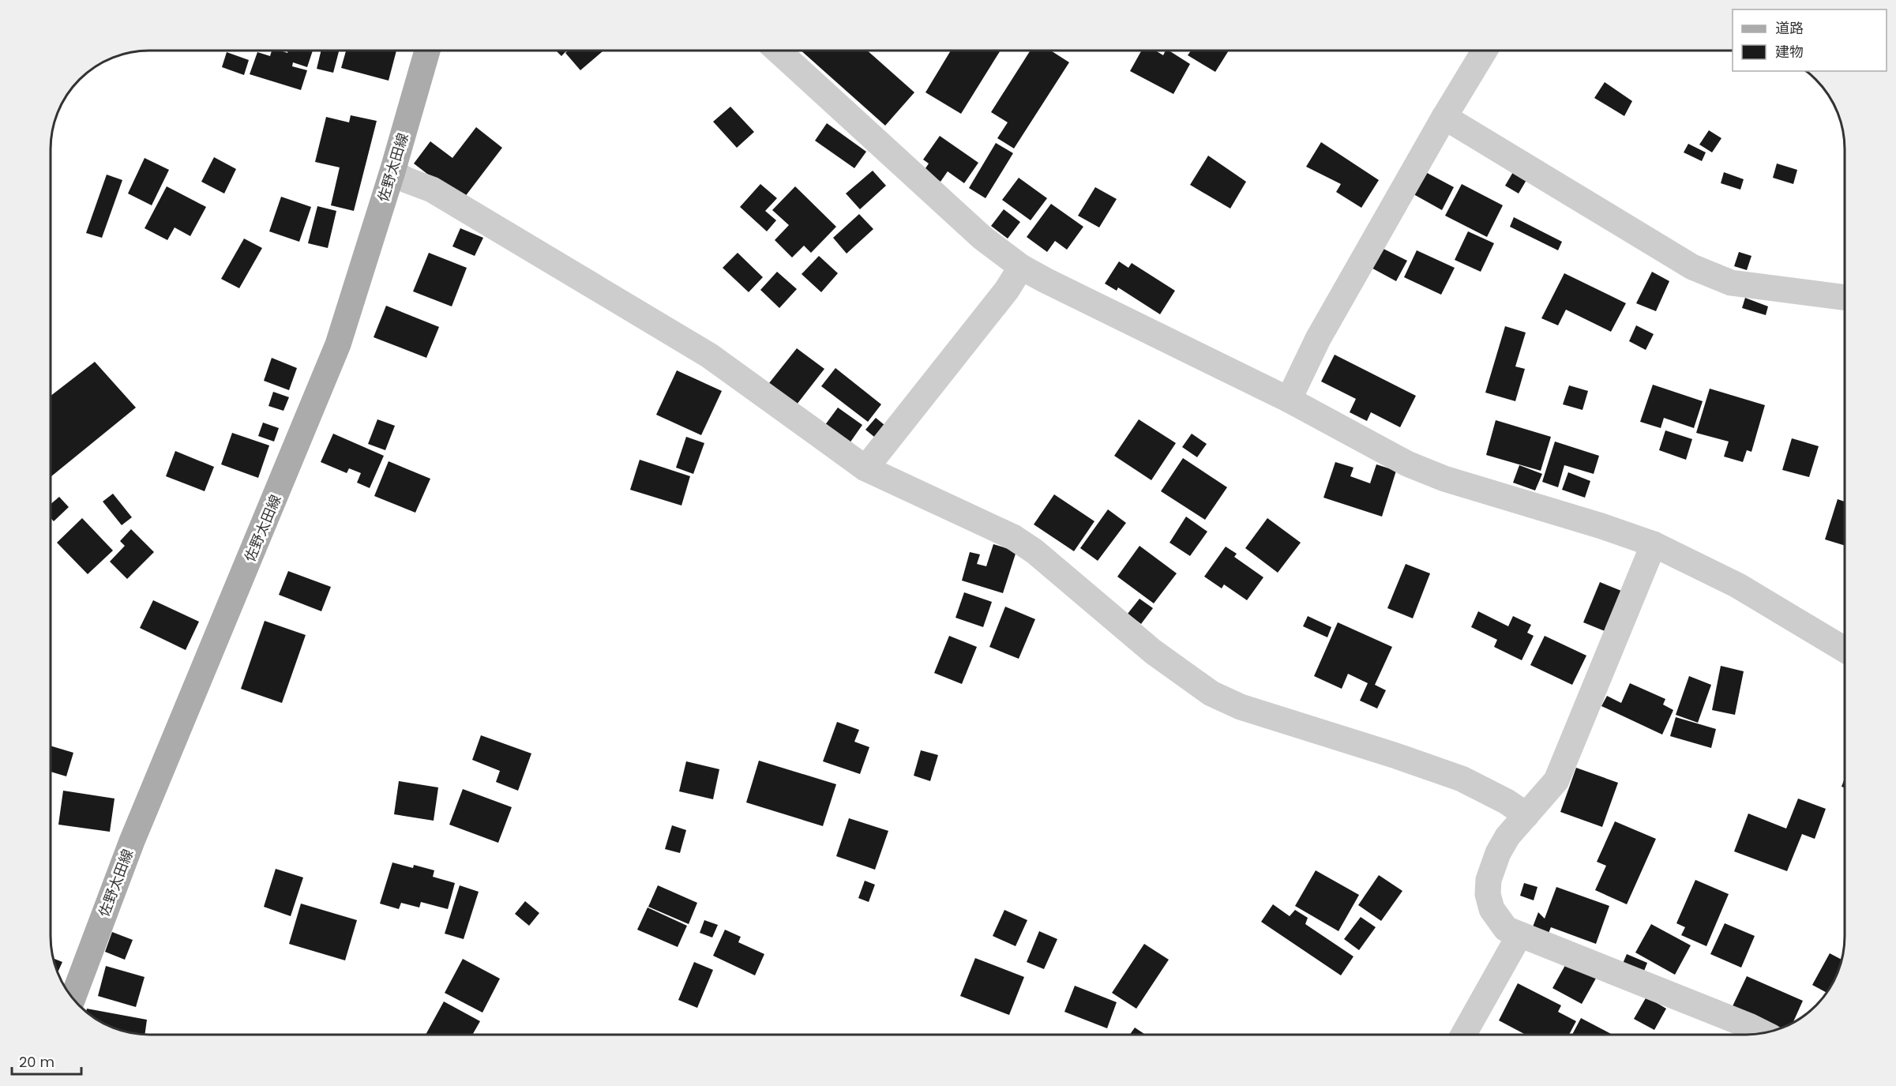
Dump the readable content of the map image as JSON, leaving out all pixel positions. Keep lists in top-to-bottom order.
{
  "streets": {
    "main road": ["佐野太田線"]
  },
  "legend": ["道路", "建物"],
  "scale_bar": "20 m"
}
